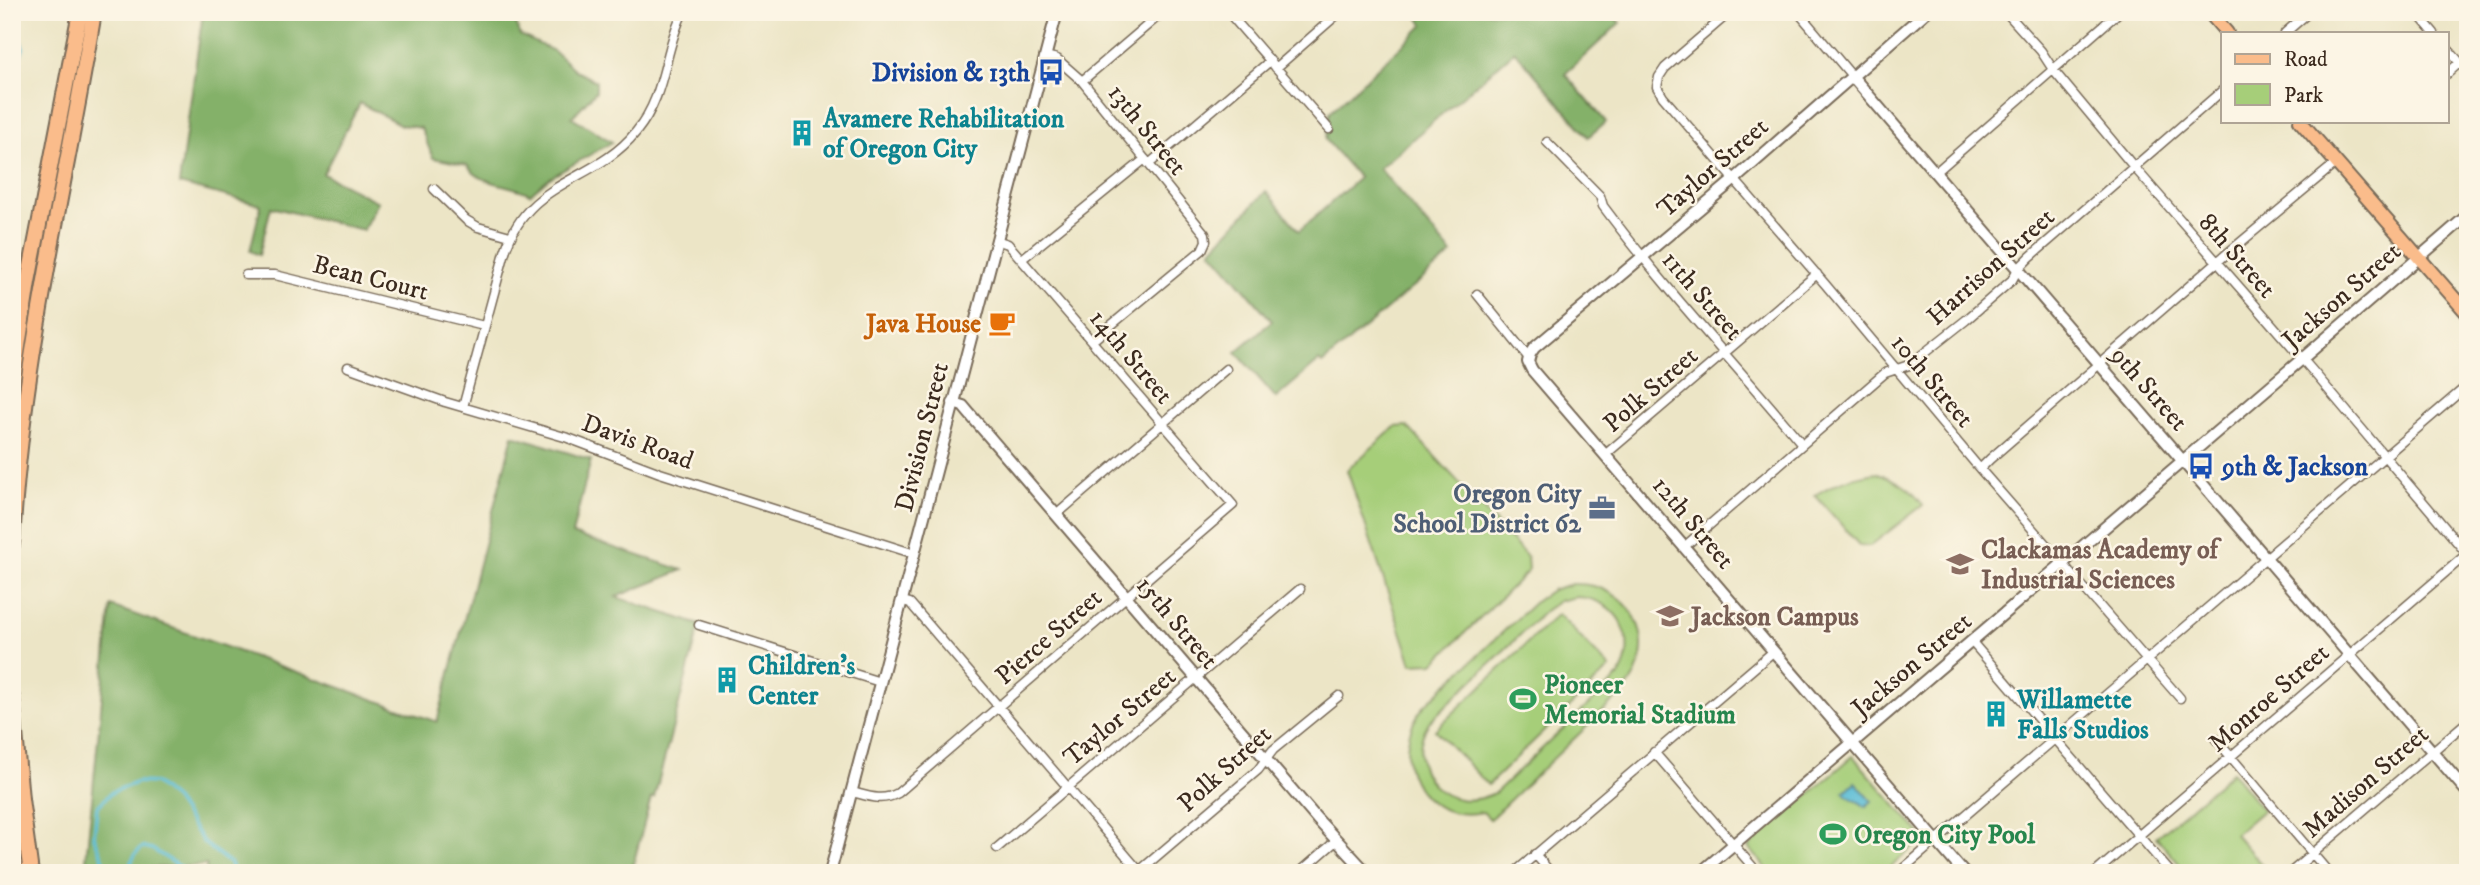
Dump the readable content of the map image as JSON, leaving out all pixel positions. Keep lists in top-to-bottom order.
{
  "streets": {
    "street": [
      "13th Street",
      "Taylor Street",
      "8th Street",
      "Harrison Street",
      "Bean Court",
      "11th Street",
      "Jackson Street",
      "14th Street",
      "10th Street",
      "9th Street",
      "Polk Street",
      "Division Street",
      "Davis Road",
      "12th Street",
      "15th Street",
      "Pierce Street",
      "Monroe Street",
      "Madison Street"
    ]
  },
  "crossings": [
    ["13th Street", "14th Street"],
    ["13th Street", "Division Street"],
    ["Taylor Street", "11th Street"],
    ["Taylor Street", "10th Street"],
    ["Taylor Street", "9th Street"],
    ["Taylor Street", "12th Street"],
    ["Taylor Street", "15th Street"],
    ["8th Street", "Harrison Street"],
    ["8th Street", "Jackson Street"],
    ["8th Street", "Monroe Street"],
    ["Harrison Street", "11th Street"],
    ["Harrison Street", "10th Street"],
    ["Harrison Street", "9th Street"],
    ["Harrison Street", "12th Street"],
    ["11th Street", "Polk Street"],
    ["Jackson Street", "10th Street"],
    ["Jackson Street", "9th Street"],
    ["Jackson Street", "12th Street"],
    ["14th Street", "Division Street"],
    ["14th Street", "Pierce Street"],
    ["10th Street", "Polk Street"],
    ["9th Street", "Monroe Street"],
    ["9th Street", "Madison Street"],
    ["Polk Street", "12th Street"],
    ["Polk Street", "15th Street"],
    ["Division Street", "Davis Road"],
    ["Division Street", "15th Street"],
    ["Division Street", "Pierce Street"],
    ["15th Street", "Pierce Street"]
  ],
  "places": {
    "bus stop": ["Division & 13th", "9th & Jackson"],
    "building": ["Avamere Rehabilitation of Oregon City", "Children's Center", "Willamette Falls Studios"],
    "cafe": ["Java House"],
    "office": ["Oregon City School District 62"],
    "school or university": ["Clackamas Academy of Industrial Sciences", "Jackson Campus"],
    "sports": ["Pioneer Memorial Stadium", "Oregon City Pool"]
  },
  "legend": ["Road", "Park"]
}
